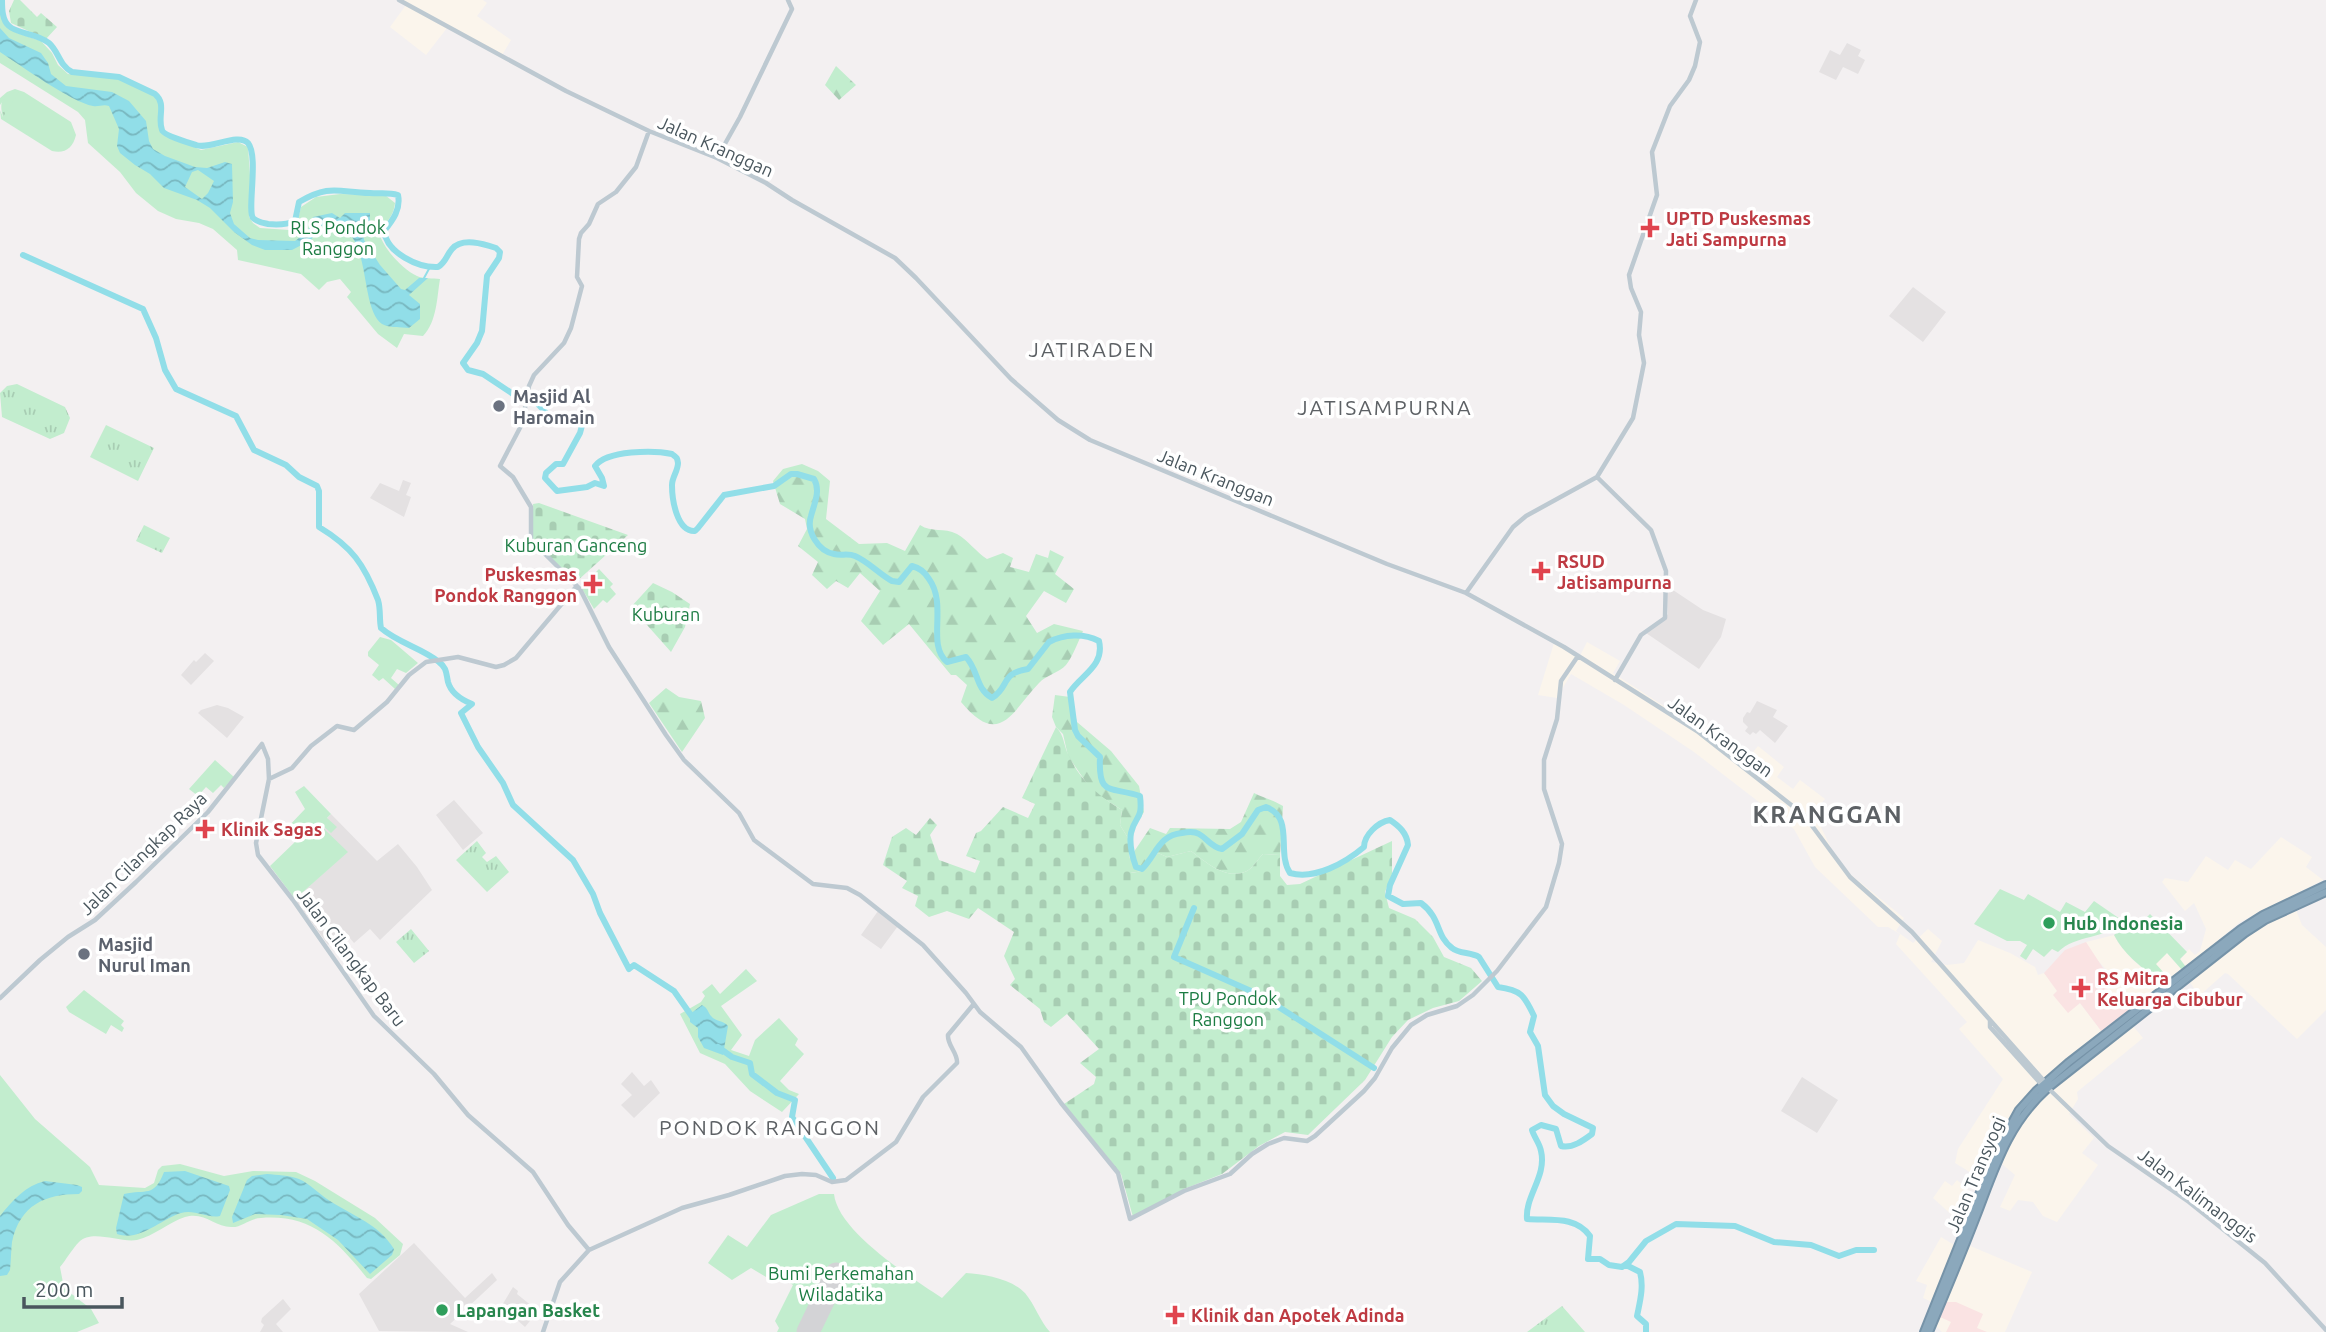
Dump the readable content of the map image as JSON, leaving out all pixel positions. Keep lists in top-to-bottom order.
{
  "streets": {
    "highway": ["Jalan Transyogi"],
    "street": [
      "Jalan Kranggan",
      "Jalan Cilangkap Raya",
      "Jalan Cilangkap Baru",
      "Jalan Kalimanggis"
    ]
  },
  "crossings": [
    ["Jalan Kranggan", "Jalan Transyogi"],
    ["Jalan Kranggan", "Jalan Kalimanggis"],
    ["Jalan Cilangkap Raya", "Jalan Cilangkap Baru"],
    ["Jalan Transyogi", "Jalan Kalimanggis"]
  ],
  "districts": [
    "JATIRADEN",
    "JATISAMPURNA",
    "KRANGGAN",
    "PONDOK RANGGON"
  ],
  "parks": [
    "RLS Pondok Ranggon",
    "Kuburan Ganceng",
    "Kuburan",
    "TPU Pondok Ranggon",
    "Bumi Perkemahan Wiladatika"
  ],
  "places": {
    "health": [
      "UPTD Puskesmas Jati Sampurna",
      "RSUD Jatisampurna",
      "Puskesmas Pondok Ranggon",
      "Klinik Sagas",
      "RS Mitra Keluarga Cibubur",
      "Klinik dan Apotek Adinda"
    ],
    "other": [
      "Masjid Al Haromain",
      "Hub Indonesia",
      "Masjid Nurul Iman",
      "Lapangan Basket"
    ]
  },
  "scale_bar": "200 m"
}
